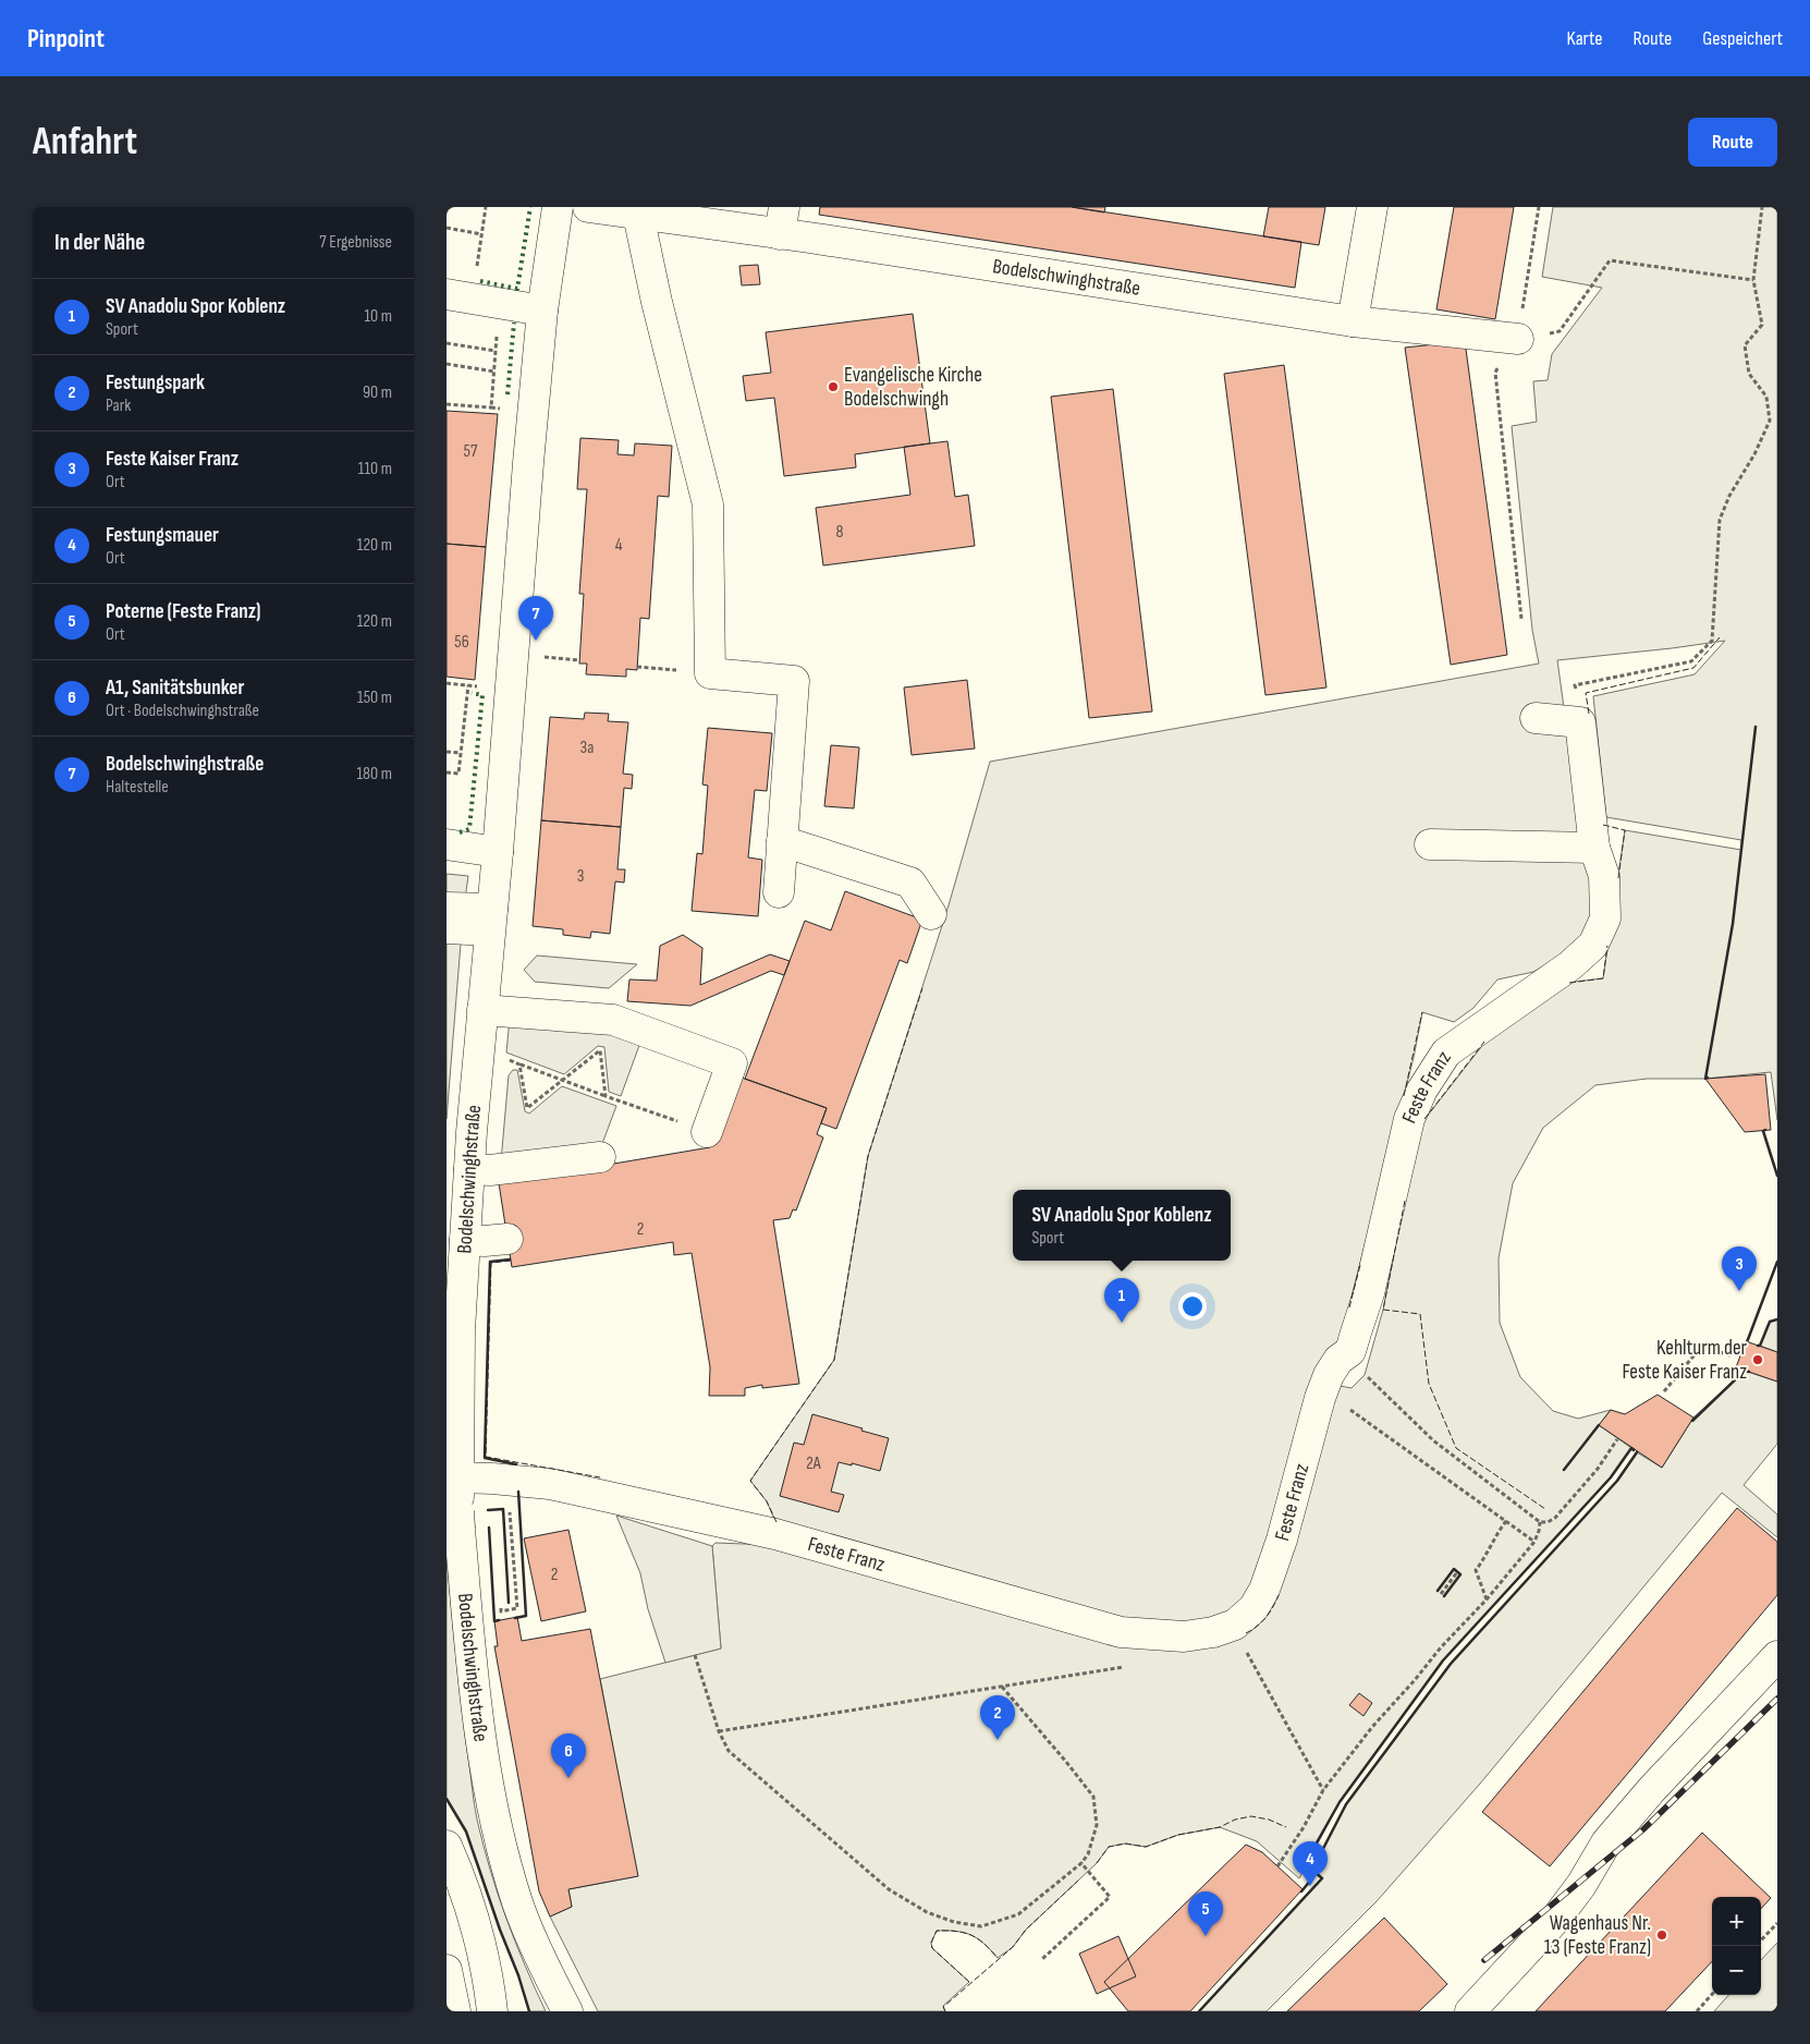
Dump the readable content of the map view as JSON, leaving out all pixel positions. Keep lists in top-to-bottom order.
{
  "streets": {
    "main road": ["Bodelschwinghstraße", "Feste Franz"]
  },
  "crossings": [
    ["Bodelschwinghstraße", "Feste Franz"]
  ],
  "places": ["Evangelische Kirche Bodelschwingh", "Kehlturm der Feste Kaiser Franz", "Wagenhaus Nr. 13 (Feste Franz)"],
  "house_numbers": [
    "57",
    "8",
    "4",
    "56",
    "3a",
    "3",
    "2",
    "2A",
    "2"
  ],
  "page": {
    "header": "Pinpoint",
    "nav": ["Karte", "Route", "Gespeichert"],
    "buttons": "Route",
    "title": "Anfahrt",
    "heading": ["In der Nähe", "7 Ergebnisse"],
    "list": [
      {
        "mark": "1",
        "name": "SV Anadolu Spor Koblenz",
        "note": "Sport",
        "value": "10 m"
      },
      {
        "mark": "2",
        "name": "Festungspark",
        "note": "Park",
        "value": "90 m"
      },
      {
        "mark": "3",
        "name": "Feste Kaiser Franz",
        "note": "Ort",
        "value": "110 m"
      },
      {
        "mark": "4",
        "name": "Festungsmauer",
        "note": "Ort",
        "value": "120 m"
      },
      {
        "mark": "5",
        "name": "Poterne (Feste Franz)",
        "note": "Ort",
        "value": "120 m"
      },
      {
        "mark": "6",
        "name": "A1, Sanitätsbunker",
        "note": "Ort · Bodelschwinghstraße",
        "value": "150 m"
      },
      {
        "mark": "7",
        "name": "Bodelschwinghstraße",
        "note": "Haltestelle",
        "value": "180 m"
      }
    ],
    "pins": [
      "7",
      "3",
      "1",
      "2",
      "6",
      "4",
      "5"
    ],
    "popup": ["SV Anadolu Spor Koblenz", "Sport"],
    "map_buttons": ["+", "−"]
  }
}
